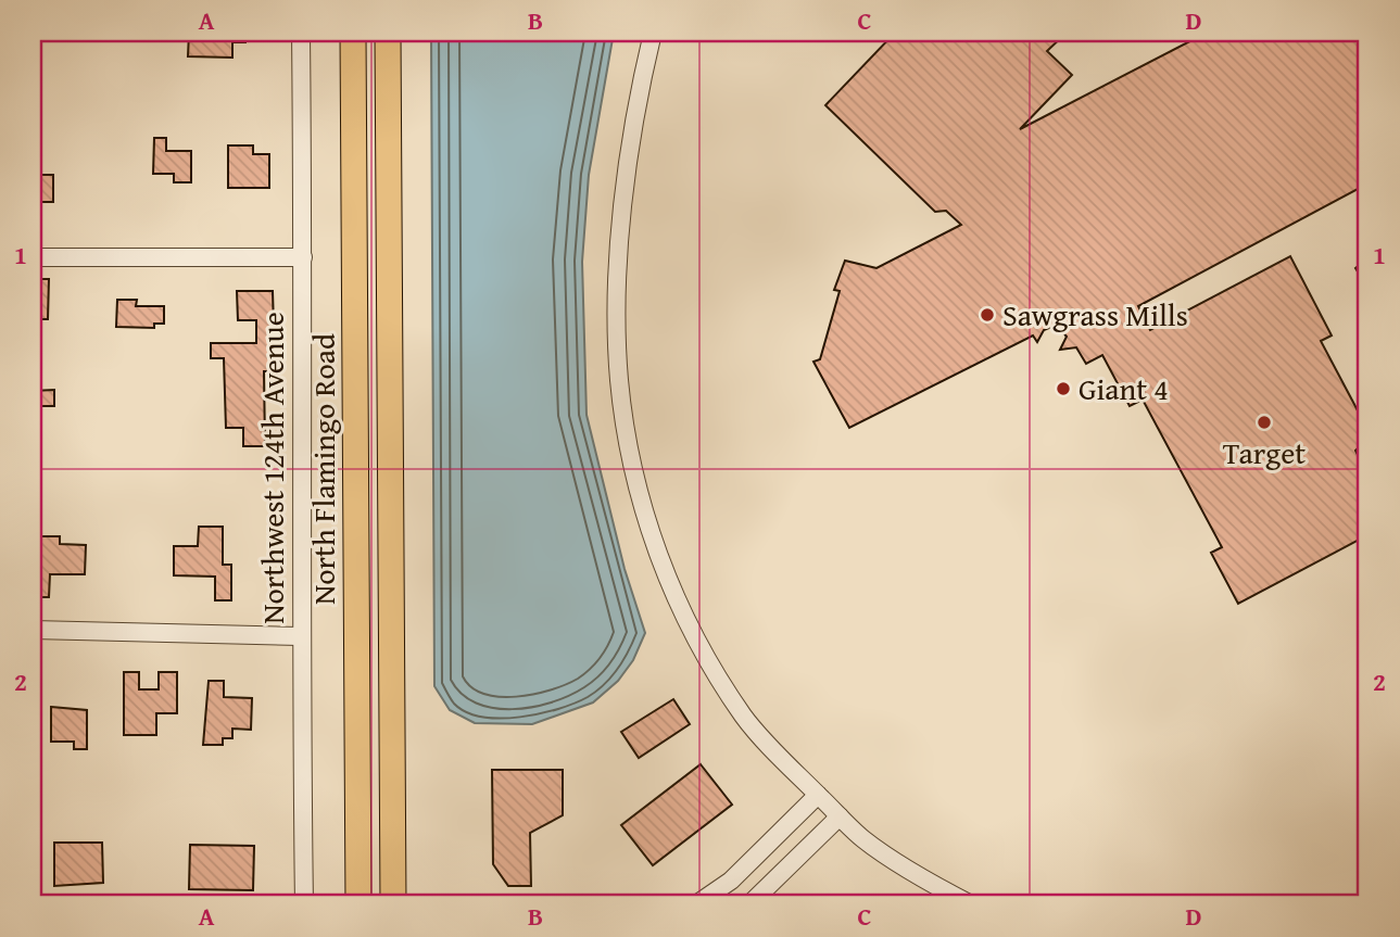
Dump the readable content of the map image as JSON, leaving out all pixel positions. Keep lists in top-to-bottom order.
{
  "streets": {
    "highway": ["North Flamingo Road"],
    "street": ["Northwest 124th Avenue"]
  },
  "places": ["Sawgrass Mills", "Giant 4", "Target"],
  "grid": {
    "columns": [
      "A",
      "B",
      "C",
      "D"
    ],
    "rows": ["1", "2"]
  }
}
